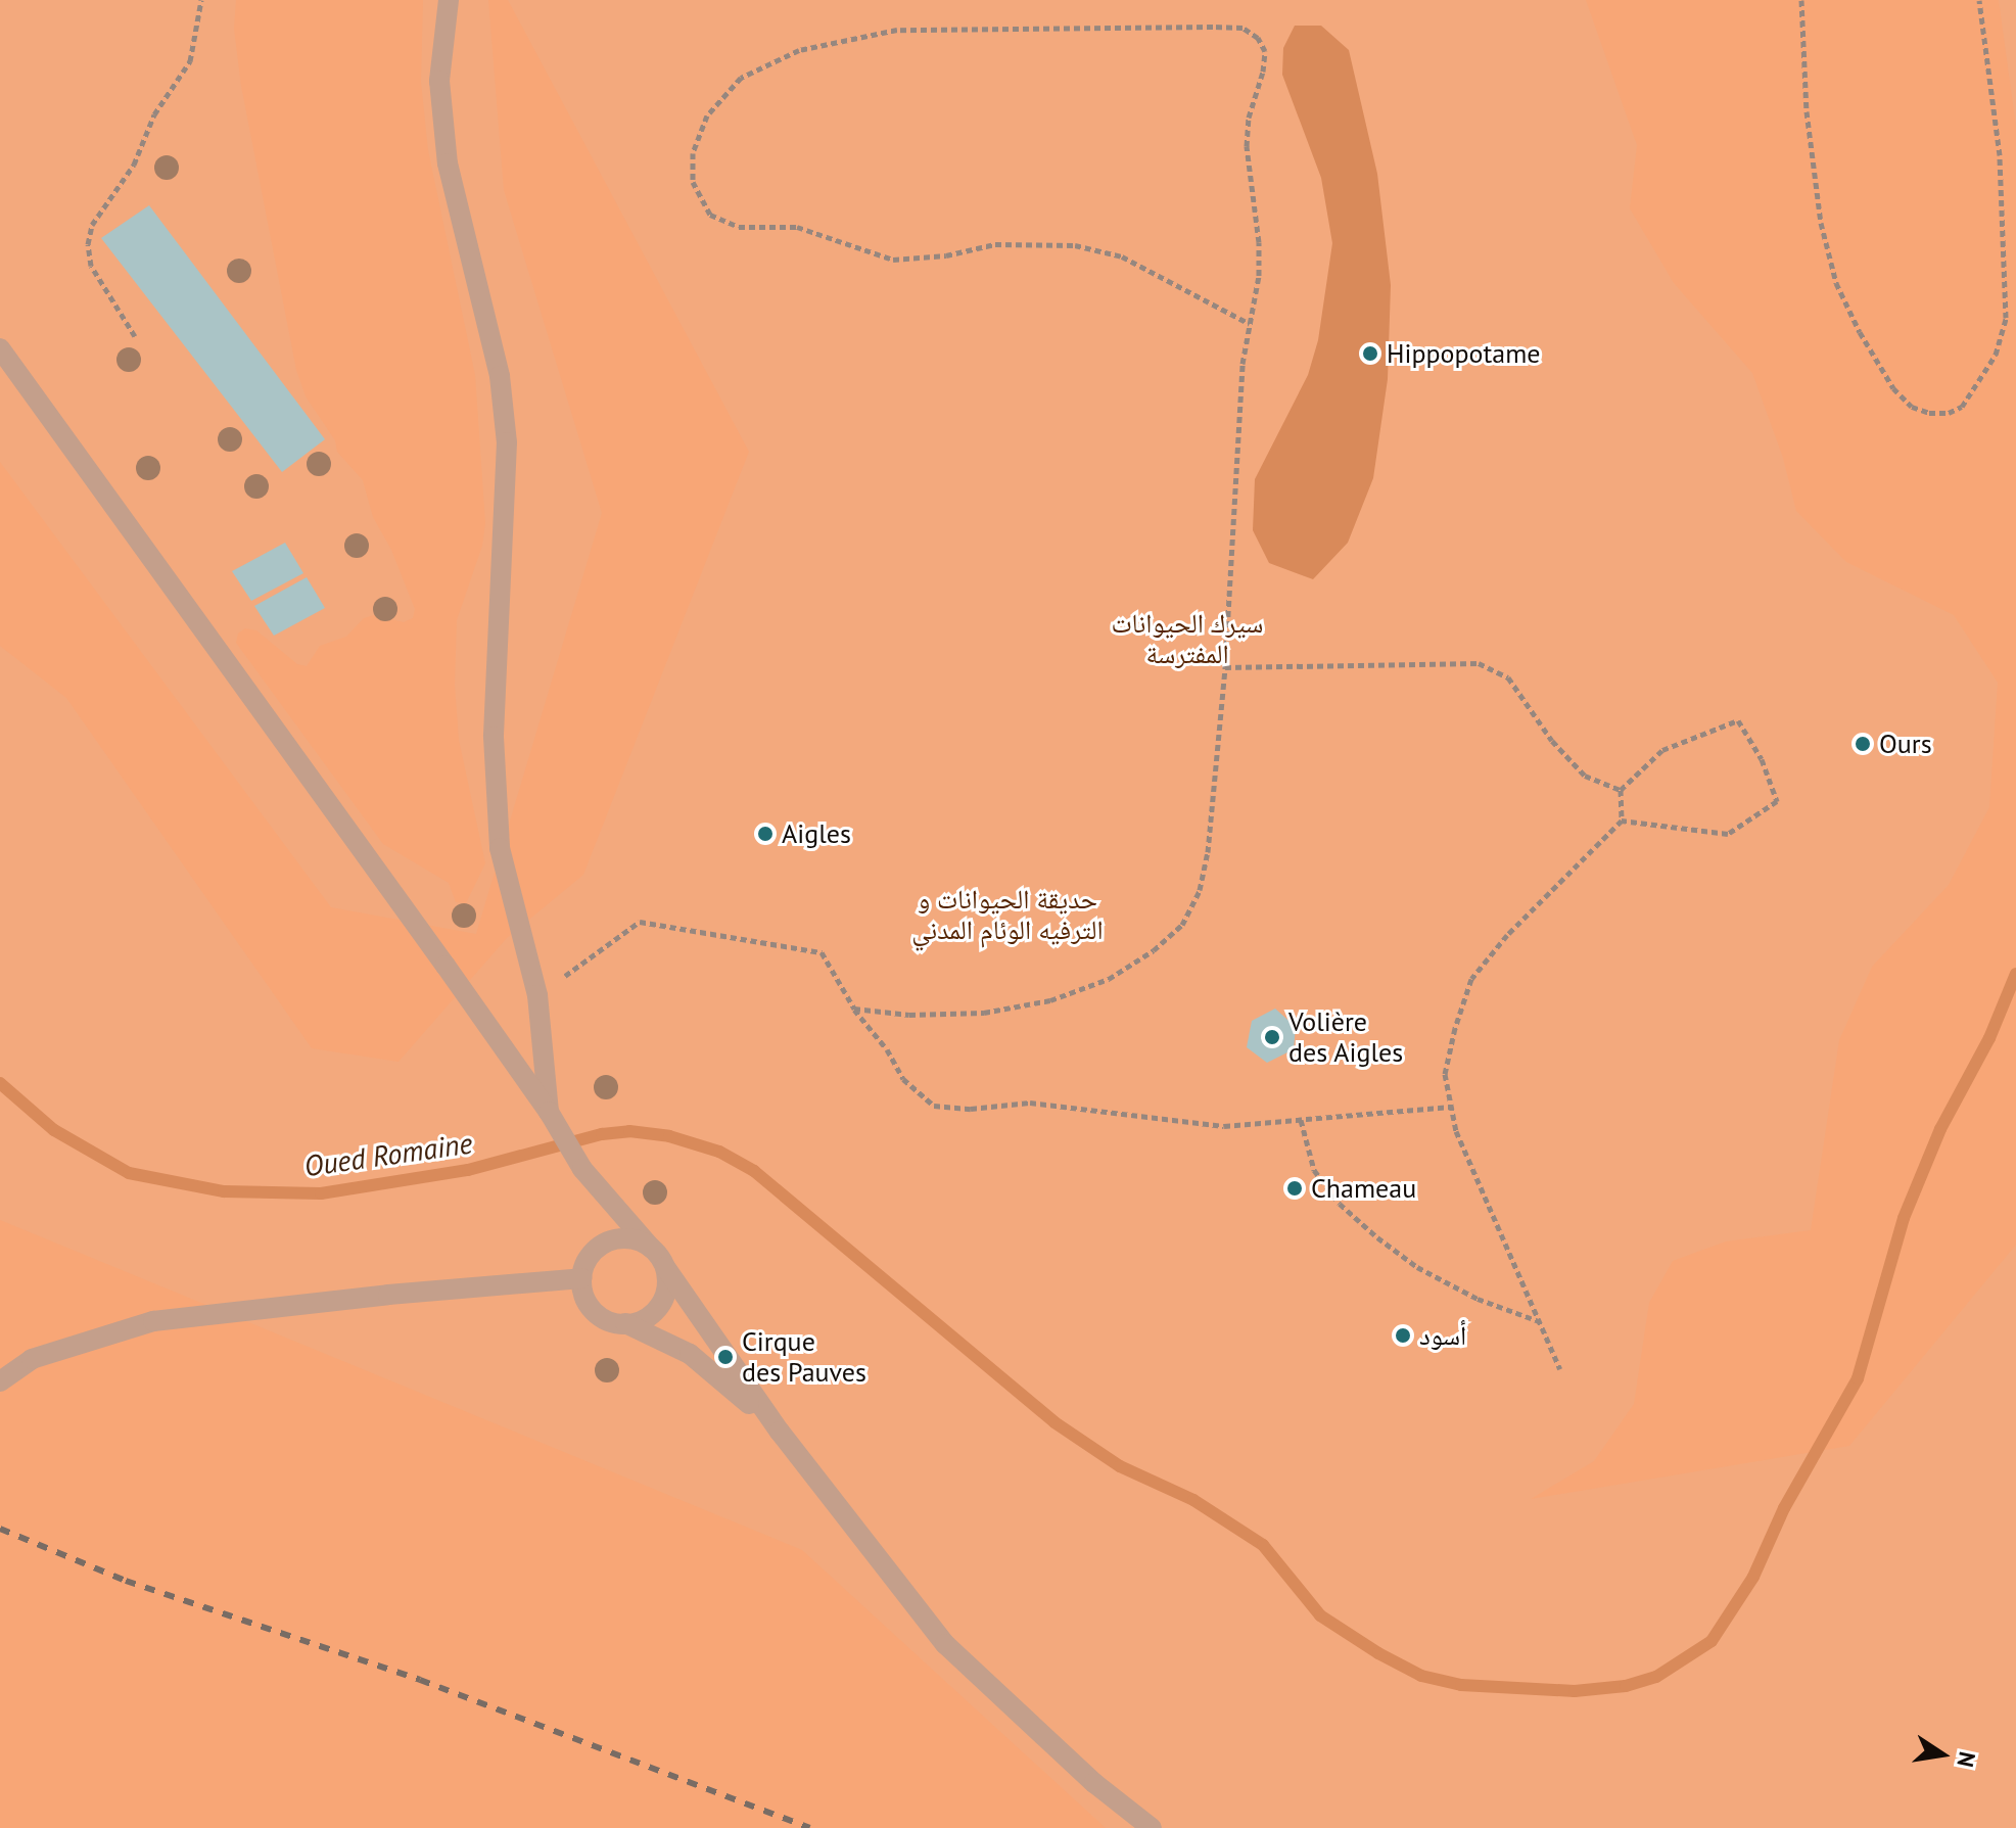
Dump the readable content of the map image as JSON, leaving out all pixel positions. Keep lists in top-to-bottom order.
{
  "water": ["Oued Romaine"],
  "parks": ["سيرك الحيوانات المفترسة", "حديقة الحيوانات و الترفيه الوئام المدني"],
  "places": [
    "Hippopotame",
    "Ours",
    "Aigles",
    "Volière des Aigles",
    "Chameau",
    "أسود",
    "Cirque des Pauves"
  ],
  "north": "right"
}
